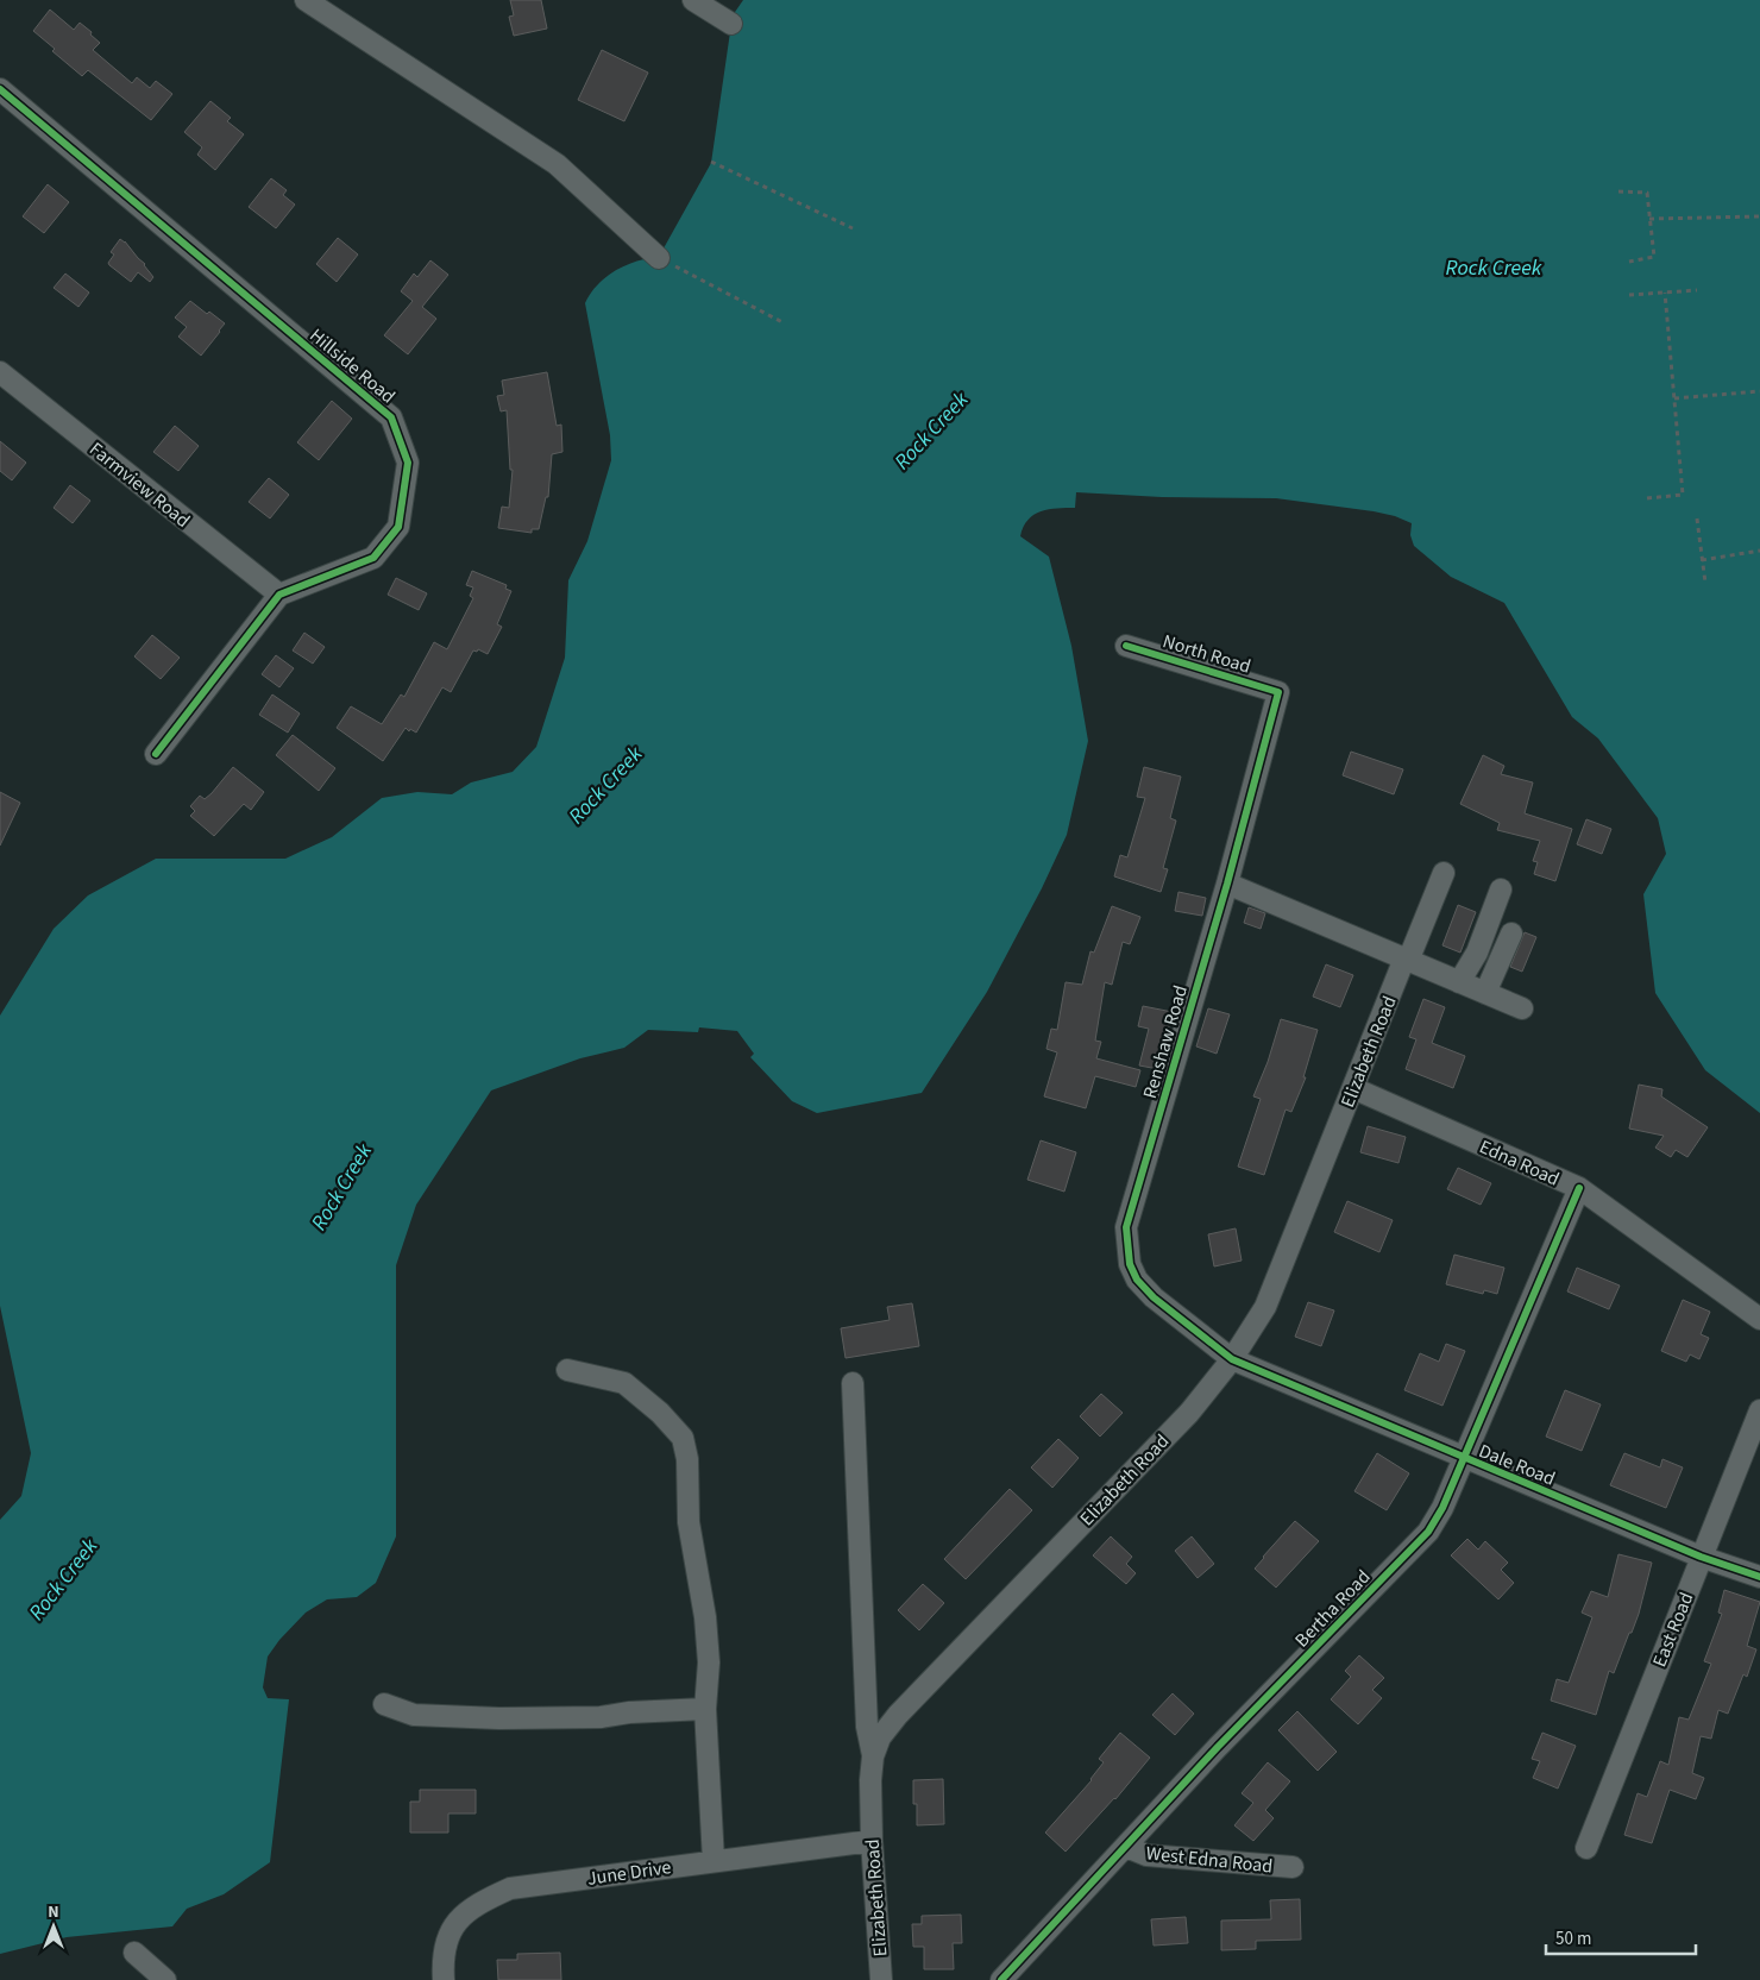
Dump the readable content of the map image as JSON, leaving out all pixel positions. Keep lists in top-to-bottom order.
{
  "streets": {
    "street": [
      "Hillside Road",
      "Farmview Road",
      "North Road",
      "Renshaw Road",
      "Elizabeth Road",
      "Edna Road",
      "Dale Road",
      "Bertha Road",
      "East Road",
      "West Edna Road",
      "June Drive"
    ]
  },
  "crossings": [
    ["Hillside Road", "Farmview Road"],
    ["North Road", "Renshaw Road"],
    ["Renshaw Road", "Elizabeth Road"],
    ["Renshaw Road", "Dale Road"],
    ["Elizabeth Road", "Edna Road"],
    ["Elizabeth Road", "Dale Road"],
    ["Elizabeth Road", "June Drive"],
    ["Edna Road", "Bertha Road"],
    ["Dale Road", "Bertha Road"],
    ["Dale Road", "East Road"],
    ["Bertha Road", "West Edna Road"]
  ],
  "water": ["Rock Creek"],
  "scale_bar": "50 m",
  "north": "top"
}
